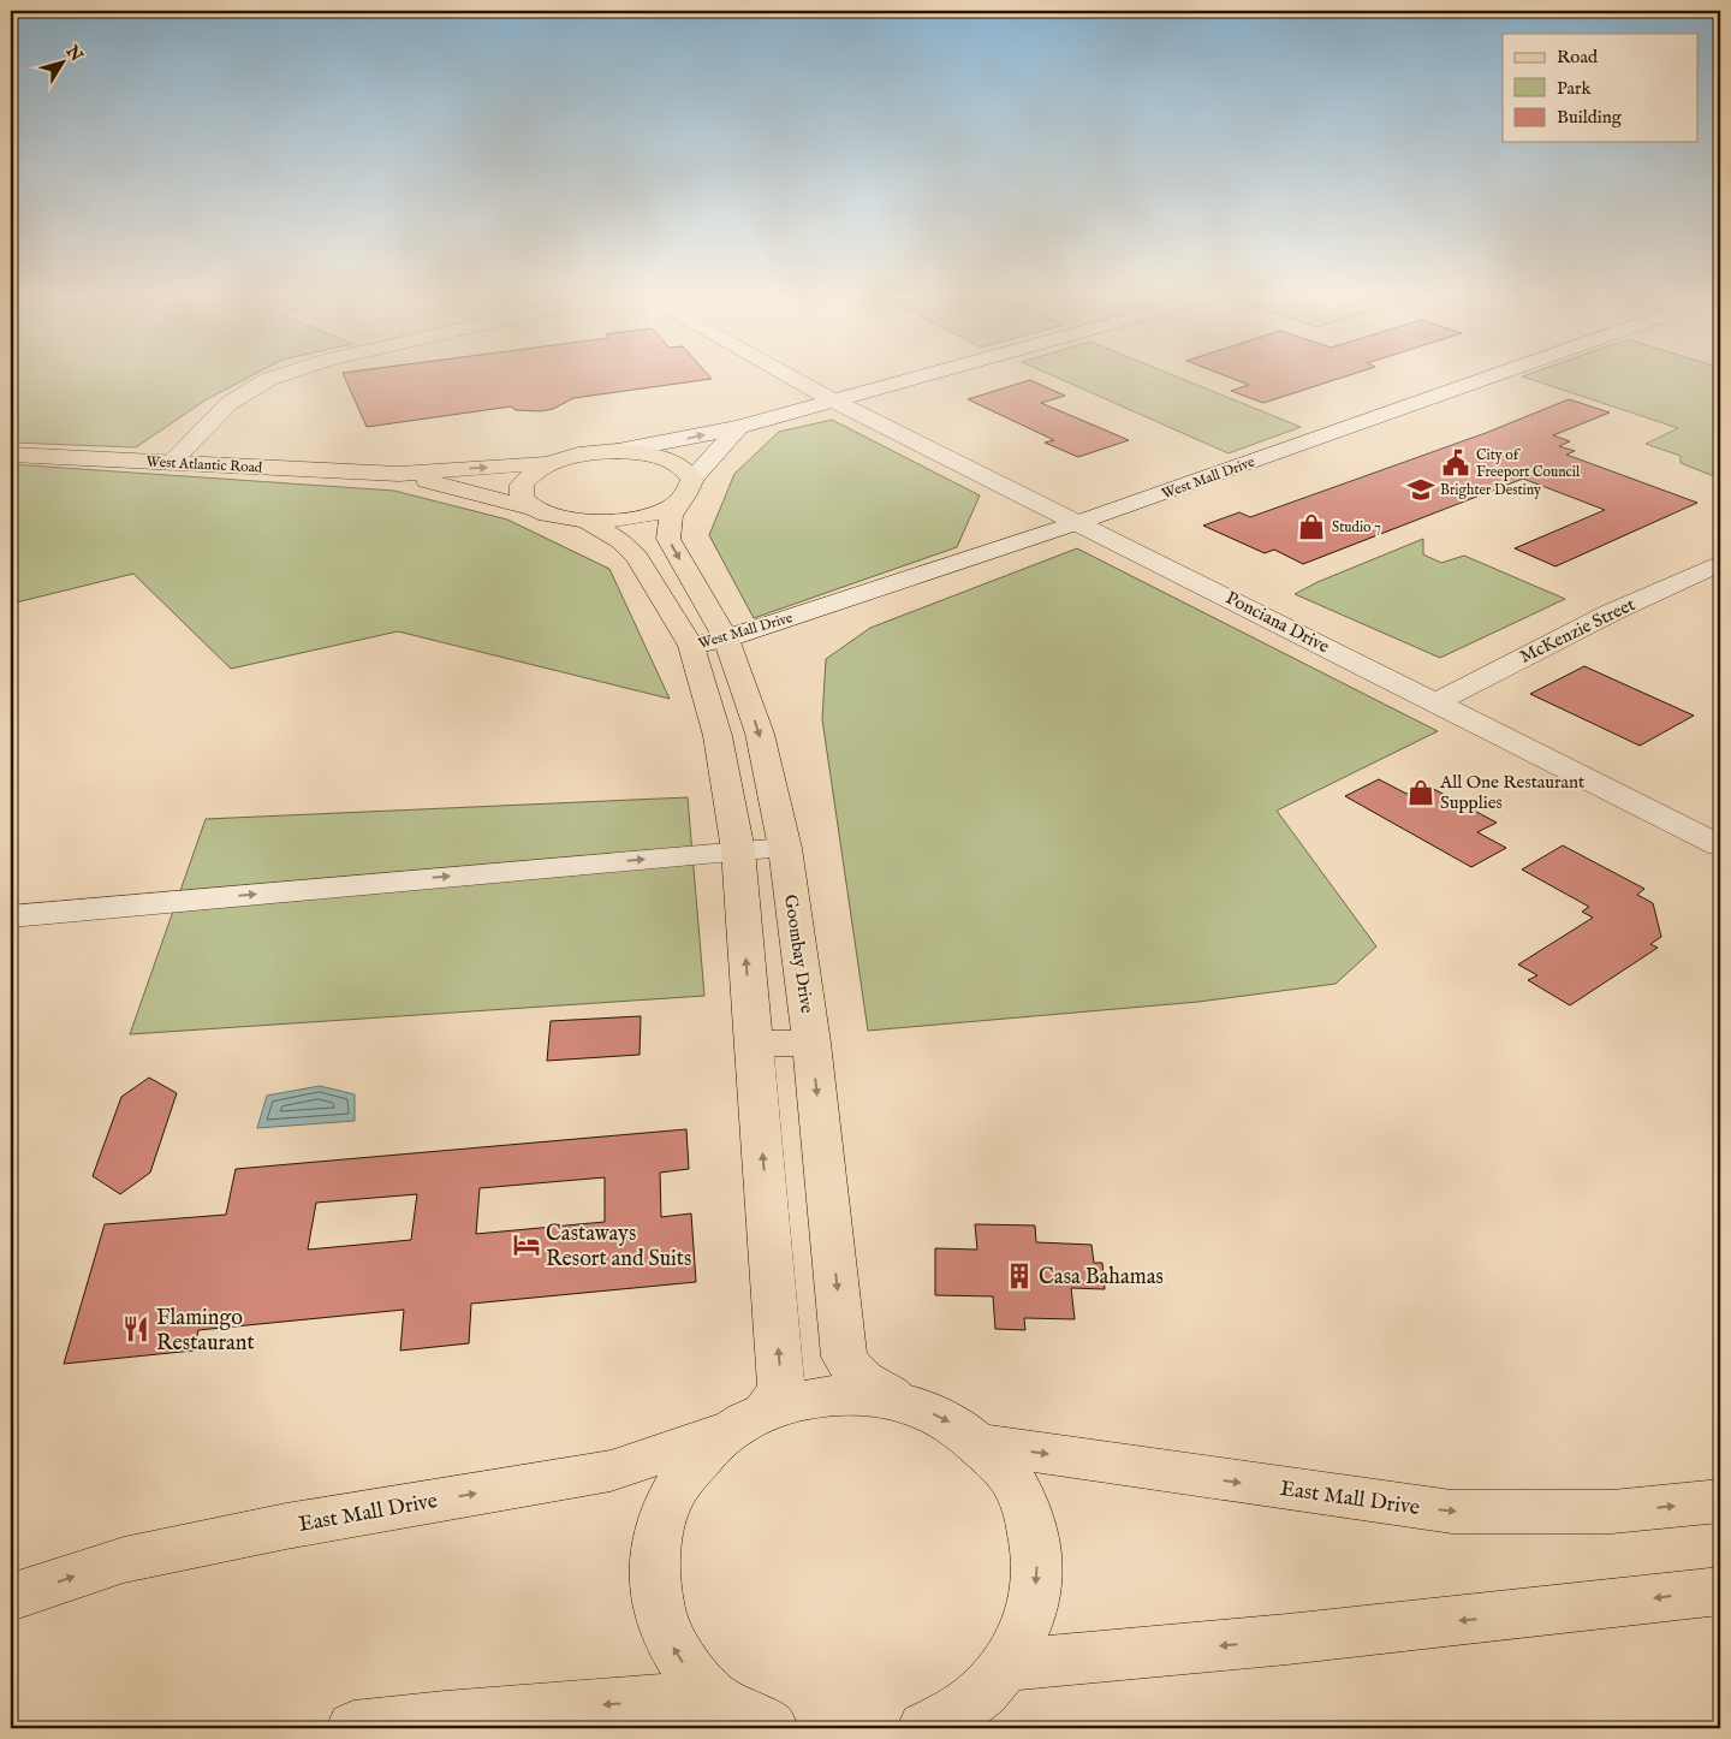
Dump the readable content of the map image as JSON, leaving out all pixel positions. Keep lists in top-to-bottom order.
{
  "streets": {
    "main road": ["West Atlantic Road", "Goombay Drive", "East Mall Drive"],
    "street": ["West Mall Drive", "Ponciana Drive", "McKenzie Street"]
  },
  "crossings": [
    ["West Mall Drive", "Ponciana Drive"],
    ["West Mall Drive", "Goombay Drive"],
    ["Ponciana Drive", "McKenzie Street"],
    ["Goombay Drive", "East Mall Drive"]
  ],
  "places": {
    "public building": ["City of Freeport Council"],
    "school or university": ["Brighter Destiny"],
    "shop": ["Studio 7", "All One Restaurant Supplies"],
    "hotel": ["Castaways Resort and Suits"],
    "building": ["Casa Bahamas"],
    "restaurant": ["Flamingo Restaurant"]
  },
  "legend": ["Road", "Park", "Building"],
  "north": "top right"
}
